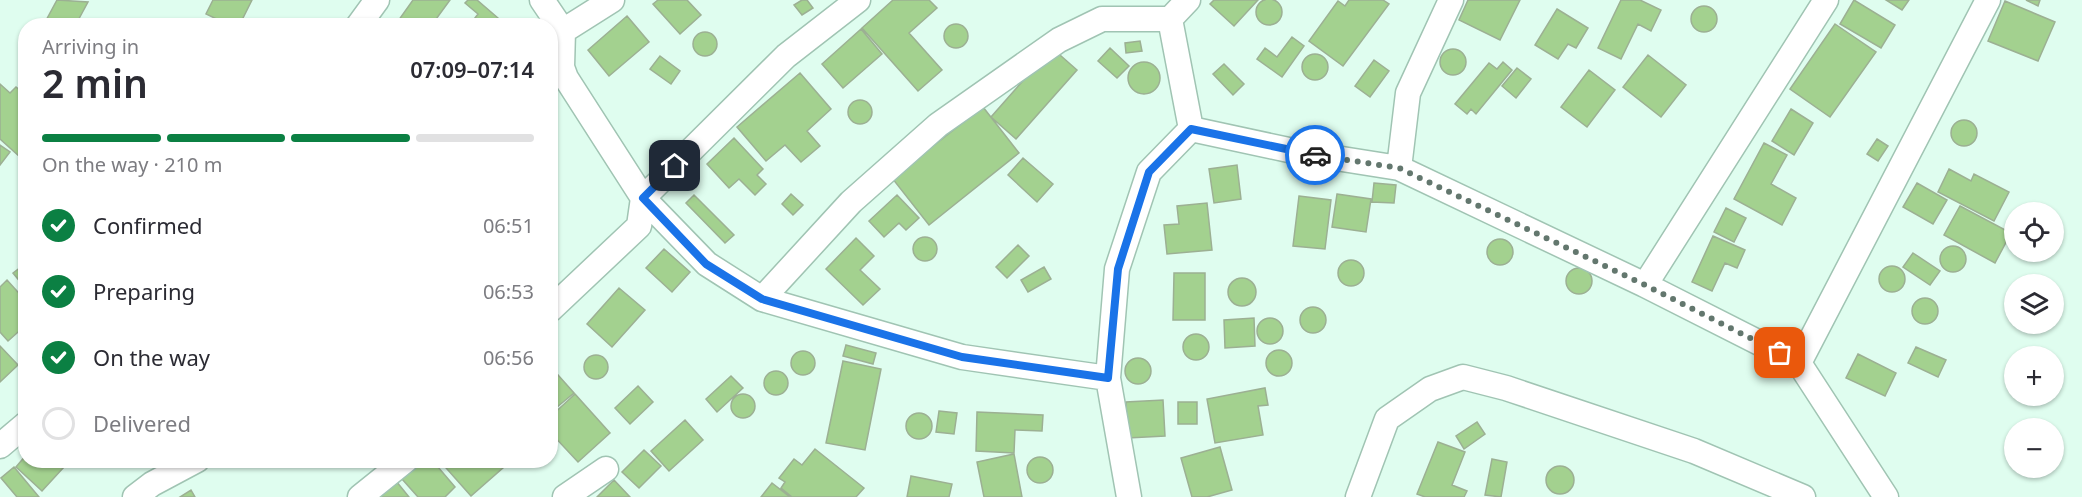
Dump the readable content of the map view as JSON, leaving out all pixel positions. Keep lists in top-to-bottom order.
{
  "page": {
    "heading": ["2 min", "Arriving in", "07:09–07:14"],
    "bar": "On the way · 210 m",
    "list": [
      ["Confirmed", "06:51"],
      ["Preparing", "06:53"],
      ["On the way", "06:56"],
      "Delivered"
    ],
    "map_buttons": ["+", "−"]
  }
}
